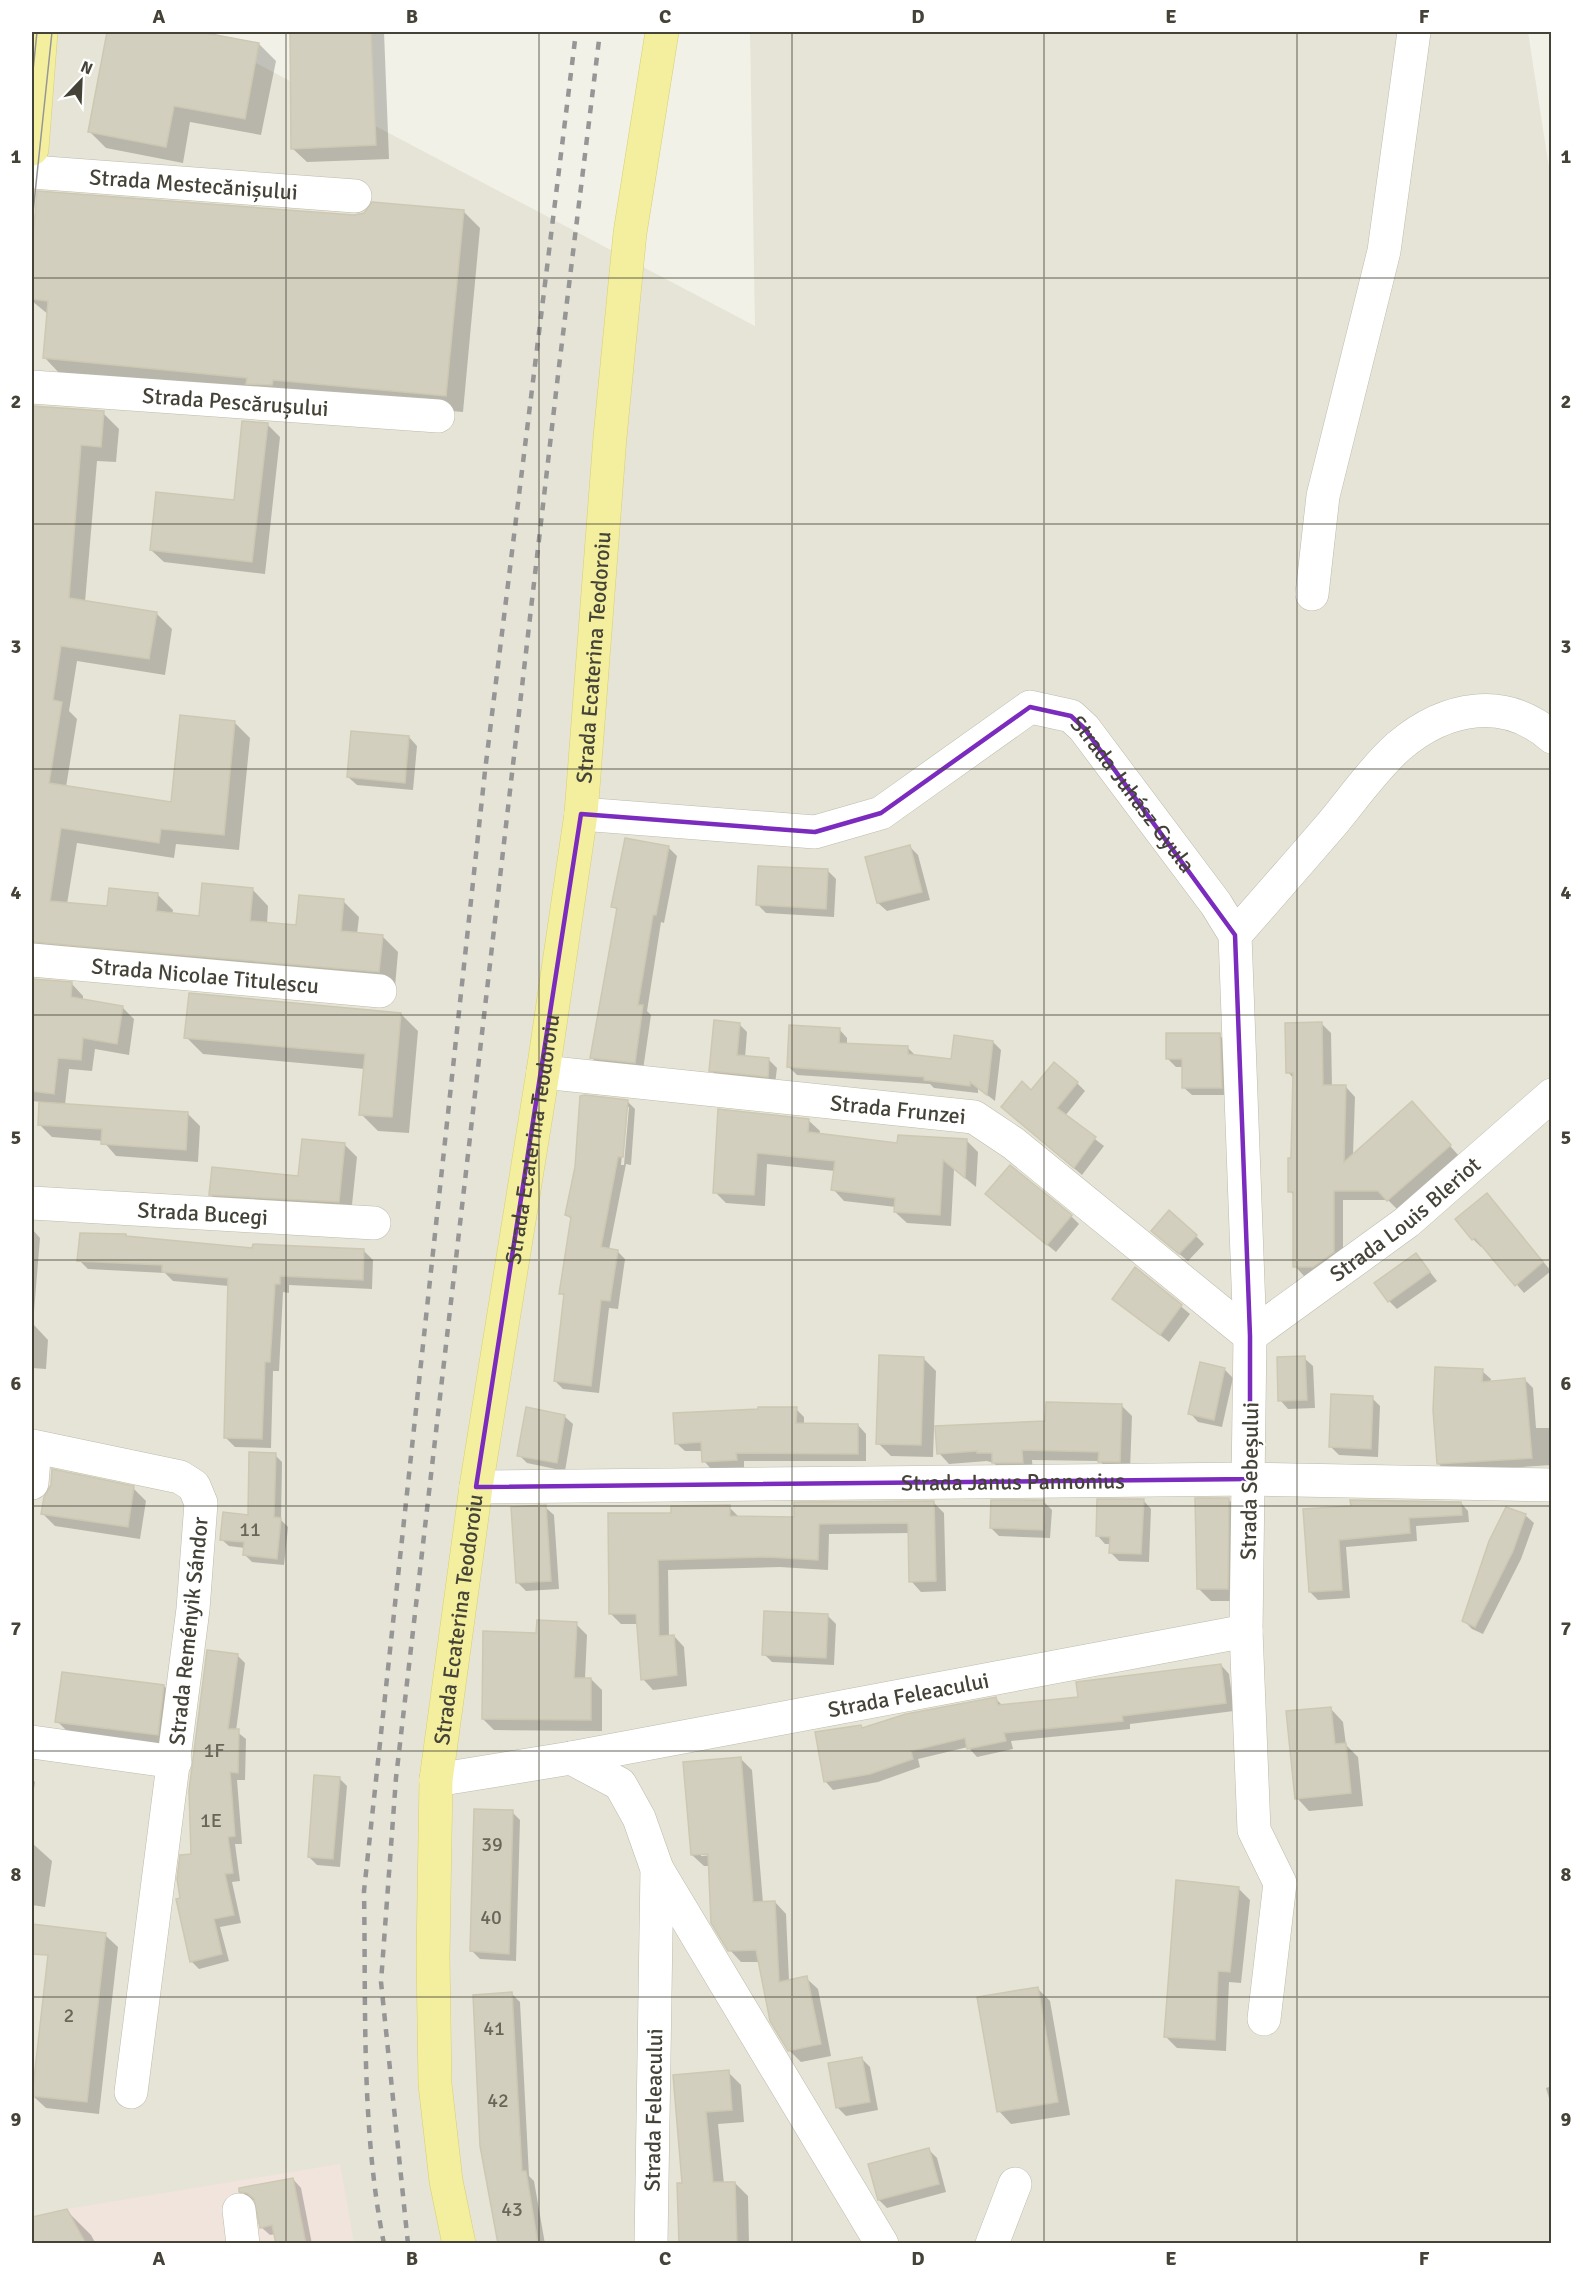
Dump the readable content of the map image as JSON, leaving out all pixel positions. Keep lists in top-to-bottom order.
{
  "streets": {
    "main road": ["Strada Ecaterina Teodoroiu"],
    "street": [
      "Strada Mestecănișului",
      "Strada Pescărușului",
      "Strada Juhász Gyula",
      "Strada Nicolae Titulescu",
      "Strada Frunzei",
      "Strada Bucegi",
      "Strada Louis Bleriot",
      "Strada Sebeșului",
      "Strada Janus Pannonius",
      "Strada Reményik Sándor",
      "Strada Feleacului"
    ]
  },
  "crossings": [
    ["Strada Ecaterina Teodoroiu", "Strada Juhász Gyula"],
    ["Strada Ecaterina Teodoroiu", "Strada Frunzei"],
    ["Strada Ecaterina Teodoroiu", "Strada Janus Pannonius"],
    ["Strada Ecaterina Teodoroiu", "Strada Feleacului"],
    ["Strada Juhász Gyula", "Strada Sebeșului"],
    ["Strada Frunzei", "Strada Louis Bleriot"],
    ["Strada Frunzei", "Strada Sebeșului"],
    ["Strada Louis Bleriot", "Strada Sebeșului"],
    ["Strada Sebeșului", "Strada Janus Pannonius"],
    ["Strada Sebeșului", "Strada Feleacului"]
  ],
  "house_numbers": [
    "11",
    "1F",
    "1E",
    "39",
    "40",
    "2",
    "41",
    "42",
    "43"
  ],
  "north": "top right",
  "grid": {
    "columns": [
      "A",
      "B",
      "C",
      "D",
      "E",
      "F"
    ],
    "rows": [
      "1",
      "2",
      "3",
      "4",
      "5",
      "6",
      "7",
      "8",
      "9"
    ]
  }
}
